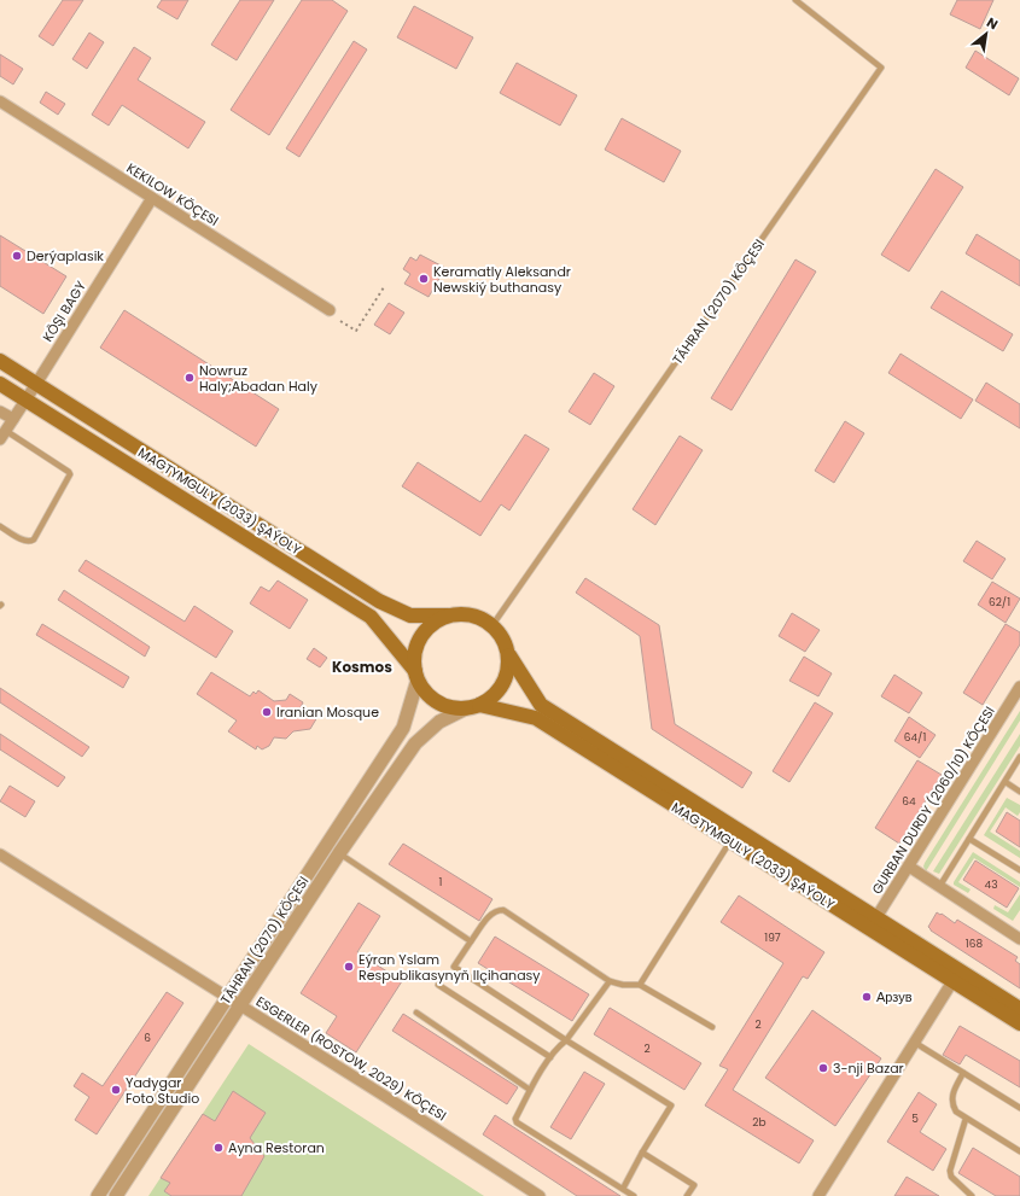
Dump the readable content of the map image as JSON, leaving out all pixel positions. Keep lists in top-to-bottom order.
{
  "streets": {
    "main road": ["MAGTYMGULY (2033) ŞAÝOLY"],
    "street": [
      "KEKILOW KÖÇESI",
      "TÄHRAN (2070) KÖÇESI",
      "KÖŞI BAGY",
      "GURBAN DURDY (2060/10) KÖÇESI",
      "ESGERLER (ROSTOW, 2029) KÖÇESI"
    ]
  },
  "crossings": [
    ["KEKILOW KÖÇESI", "KÖŞI BAGY"],
    ["TÄHRAN (2070) KÖÇESI", "MAGTYMGULY (2033) ŞAÝOLY"],
    ["TÄHRAN (2070) KÖÇESI", "ESGERLER (ROSTOW, 2029) KÖÇESI"],
    ["KÖŞI BAGY", "MAGTYMGULY (2033) ŞAÝOLY"],
    ["MAGTYMGULY (2033) ŞAÝOLY", "GURBAN DURDY (2060/10) KÖÇESI"]
  ],
  "districts": ["Kosmos"],
  "places": [
    "Derýaplasik",
    "Keramatly Aleksandr Newskiý buthanasy",
    "Nowruz Haly;Abadan Haly",
    "Iranian Mosque",
    "Eýran Yslam Respublikasynyň Ilçihanasy",
    "Арзув",
    "3-nji Bazar",
    "Yadygar Foto Studio",
    "Ayna Restoran"
  ],
  "house_numbers": [
    "62/1",
    "64/1",
    "64",
    "1",
    "43",
    "197",
    "168",
    "2",
    "6",
    "2",
    "5",
    "2b"
  ],
  "north": "top right"
}
